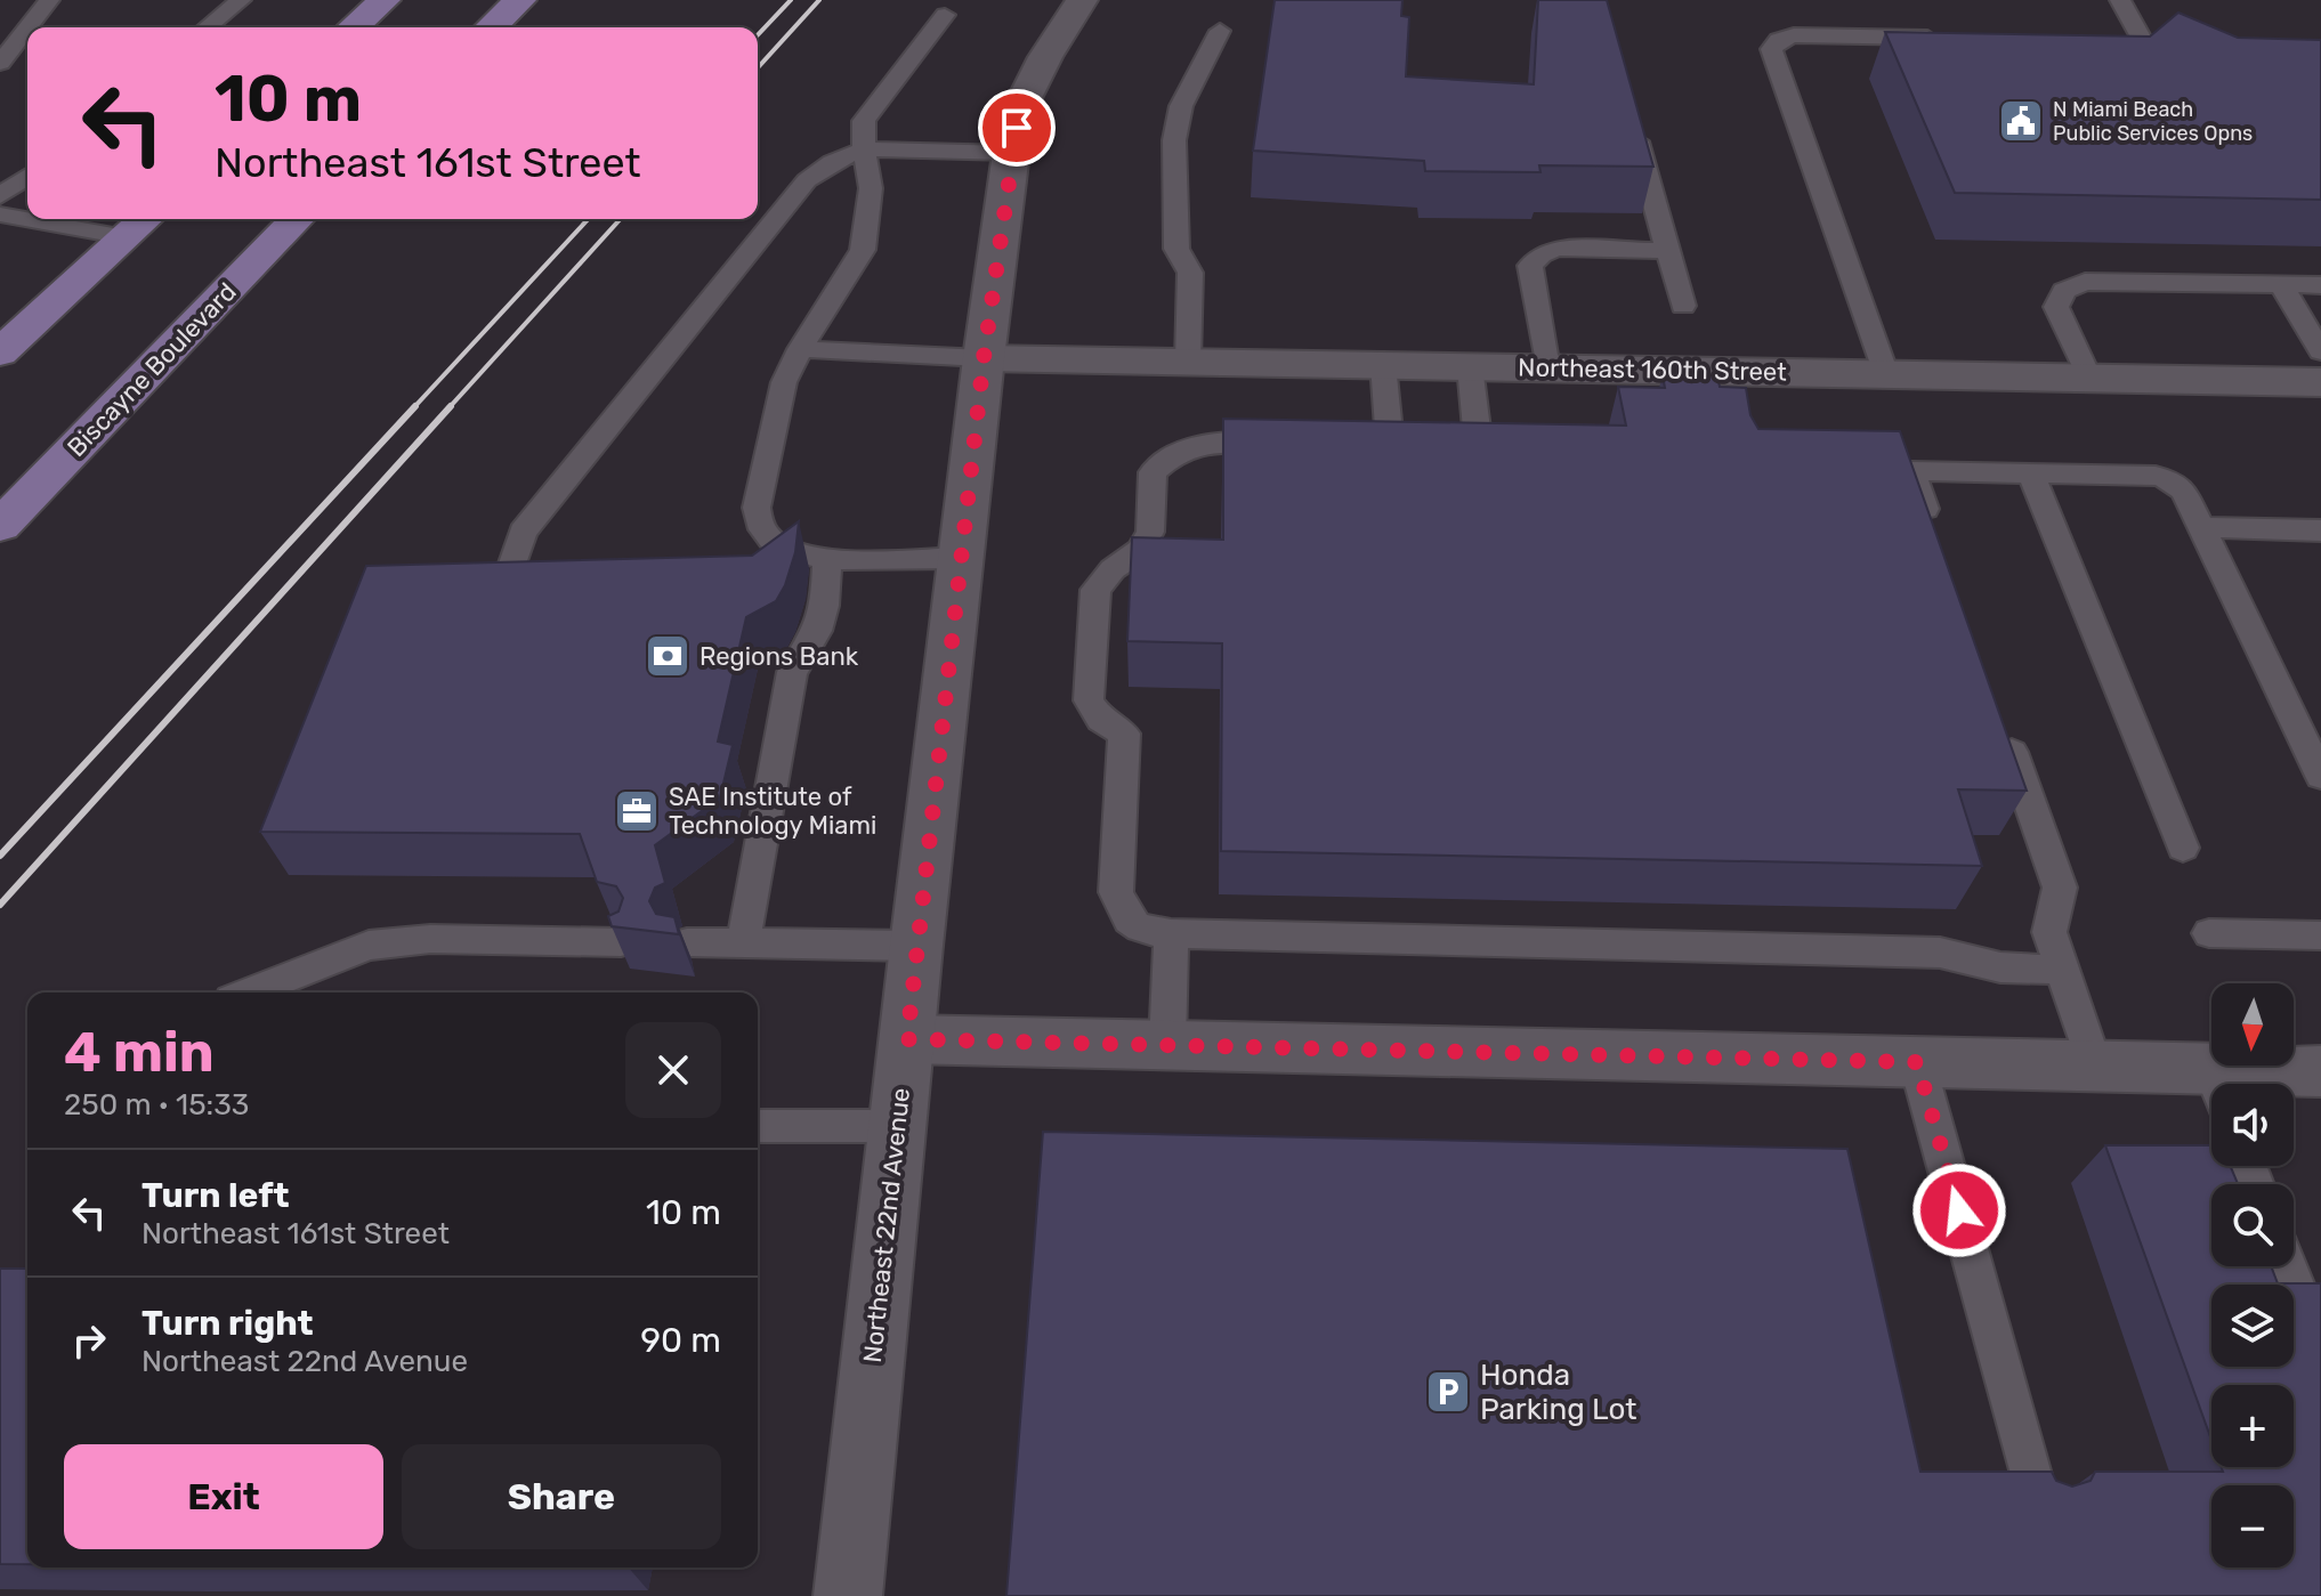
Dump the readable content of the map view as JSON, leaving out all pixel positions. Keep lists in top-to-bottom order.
{
  "streets": {
    "main road": ["Biscayne Boulevard"],
    "street": ["Northeast 160th Street", "Northeast 22nd Avenue"]
  },
  "crossings": [
    ["Northeast 160th Street", "Northeast 22nd Avenue"]
  ],
  "places": {
    "public building": ["N Miami Beach Public Services Opns"],
    "bank": ["Regions Bank"],
    "office": ["SAE Institute of Technology Miami"],
    "parking": ["Honda Parking Lot"]
  },
  "north": "bottom",
  "page": {
    "turn": ["10 m", "Northeast 161st Street"],
    "map_buttons": ["+", "−"],
    "heading": ["4 min", "250 m · 15:33"],
    "list": [
      {
        "name": "Turn left",
        "note": "Northeast 161st Street",
        "value": "10 m"
      },
      {
        "name": "Turn right",
        "note": "Northeast 22nd Avenue",
        "value": "90 m"
      }
    ],
    "buttons": ["Exit", "Share"]
  }
}
